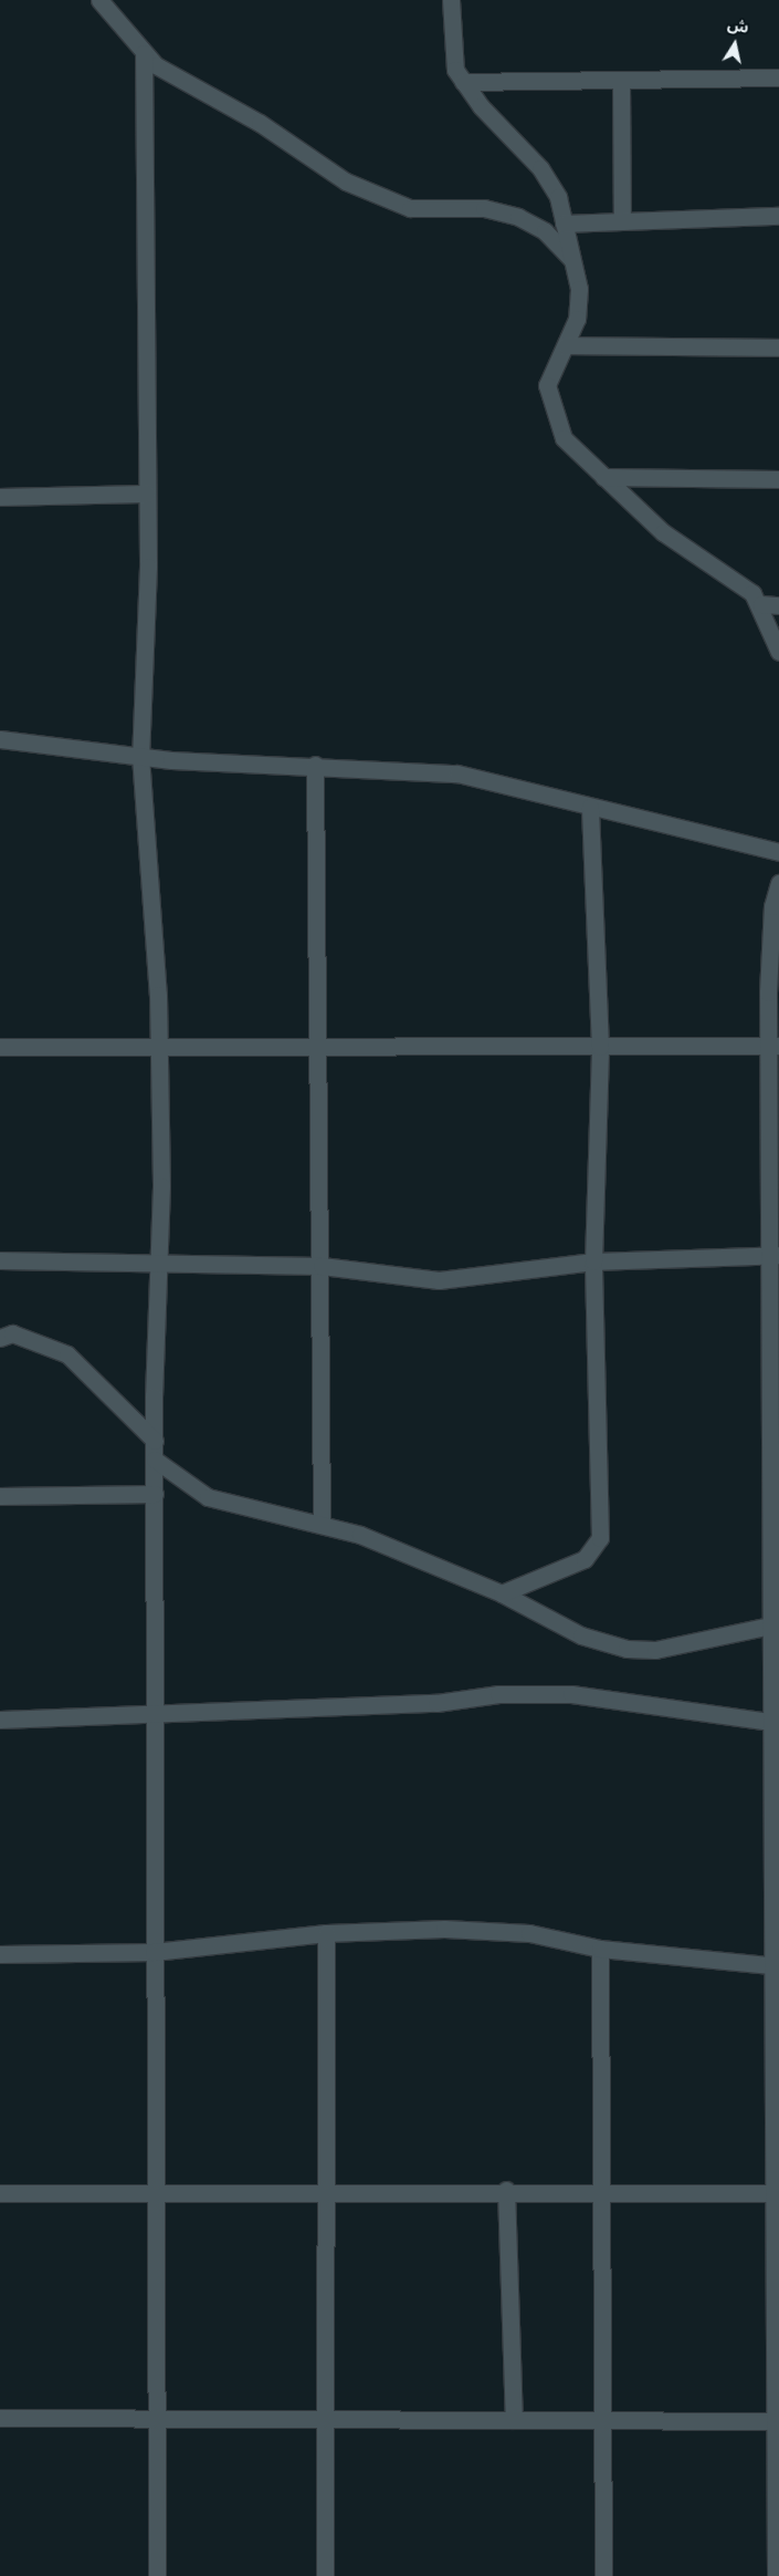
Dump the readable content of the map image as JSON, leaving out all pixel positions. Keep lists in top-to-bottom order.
{
  "north": "top"
}
